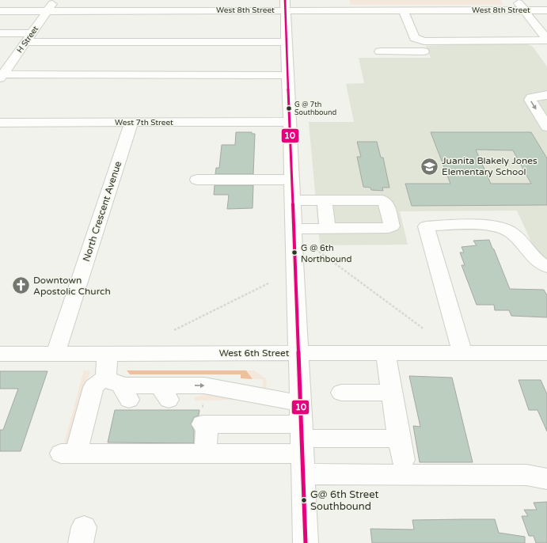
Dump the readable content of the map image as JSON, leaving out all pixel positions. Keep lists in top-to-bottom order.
{
  "streets": {
    "street": [
      "West 8th Street",
      "H Street",
      "West 7th Street",
      "North Crescent Avenue",
      "West 6th Street"
    ]
  },
  "crossings": [
    ["West 8th Street", "H Street"],
    ["West 7th Street", "North Crescent Avenue"],
    ["North Crescent Avenue", "West 6th Street"]
  ],
  "places": {
    "other": ["G @ 7th Southbound", "G @ 6th Northbound", "G@ 6th Street Southbound"],
    "school or university": ["Juanita Blakely Jones Elementary School"],
    "church": ["Downtown Apostolic Church"]
  },
  "lines": ["transit line 10"]
}
